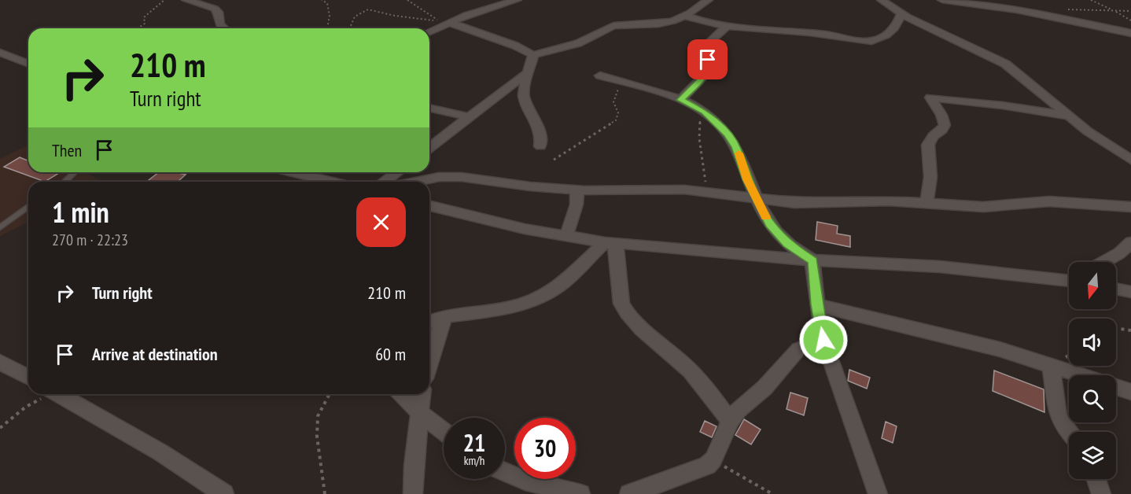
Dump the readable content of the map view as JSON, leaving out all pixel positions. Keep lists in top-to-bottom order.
{
  "north": "bottom",
  "page": {
    "turn": ["210 m", "Turn right"],
    "then": "Then",
    "heading": ["1 min", "270 m · 22:23"],
    "list": [
      {
        "name": "Turn right",
        "value": "210 m"
      },
      {
        "name": "Arrive at destination",
        "value": "60 m"
      }
    ],
    "speed": "21 km/h",
    "limit": "30"
  }
}
